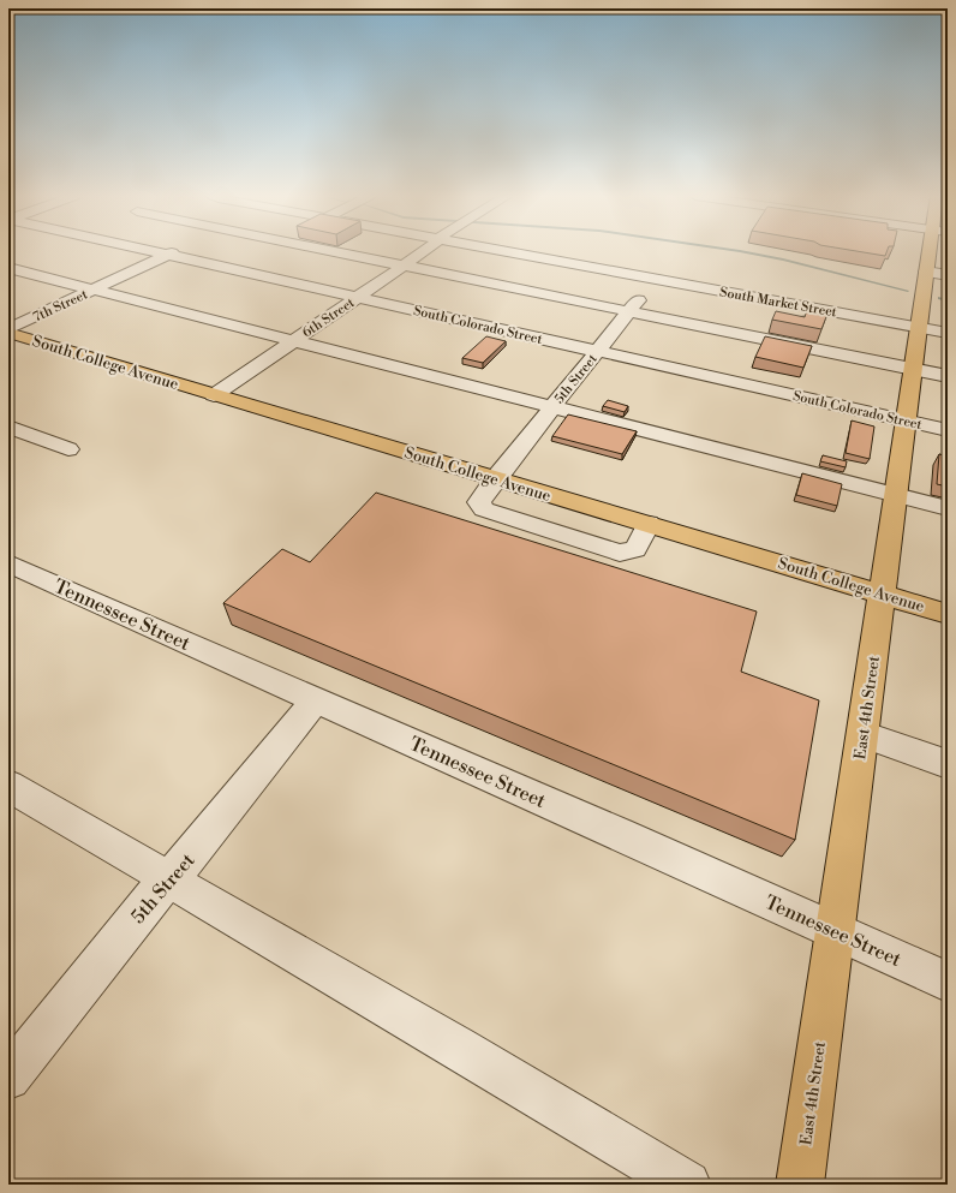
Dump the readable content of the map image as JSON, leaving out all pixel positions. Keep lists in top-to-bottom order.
{
  "streets": {
    "main road": ["South College Avenue", "East 4th Street"],
    "street": [
      "South Market Street",
      "7th Street",
      "6th Street",
      "South Colorado Street",
      "5th Street",
      "Tennessee Street"
    ]
  },
  "crossings": [
    ["South Market Street", "5th Street"],
    ["South Market Street", "East 4th Street"],
    ["7th Street", "South Colorado Street"],
    ["6th Street", "South Colorado Street"],
    ["6th Street", "South College Avenue"],
    ["South Colorado Street", "5th Street"],
    ["South Colorado Street", "East 4th Street"],
    ["South College Avenue", "5th Street"],
    ["South College Avenue", "East 4th Street"],
    ["5th Street", "Tennessee Street"],
    ["Tennessee Street", "East 4th Street"]
  ]
}
